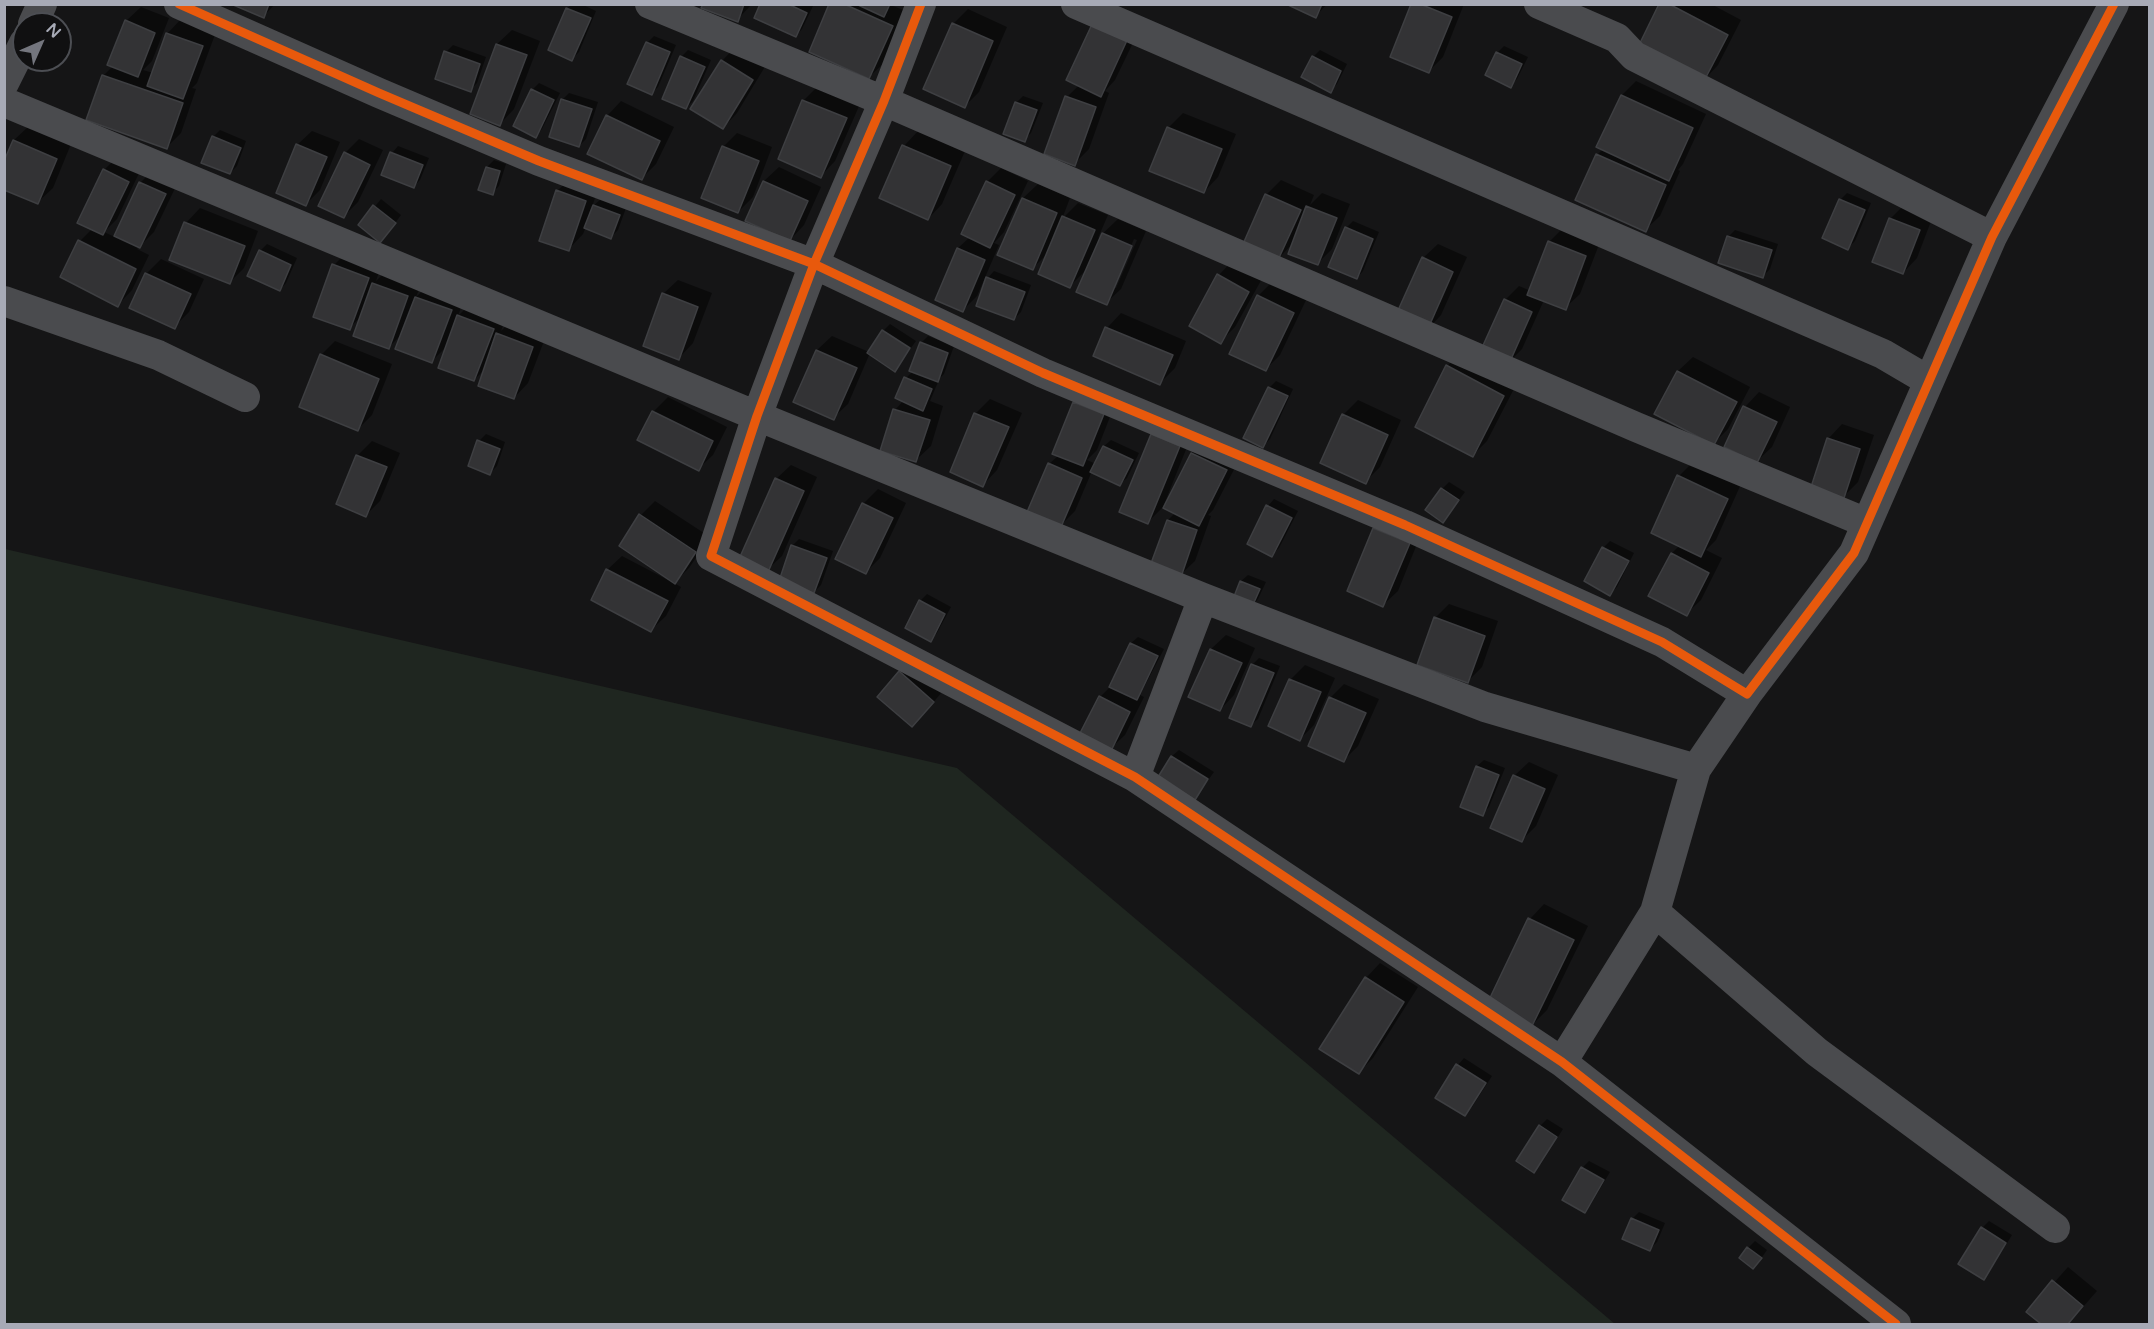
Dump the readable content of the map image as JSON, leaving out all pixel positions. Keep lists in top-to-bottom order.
{
  "north": "top right"
}
